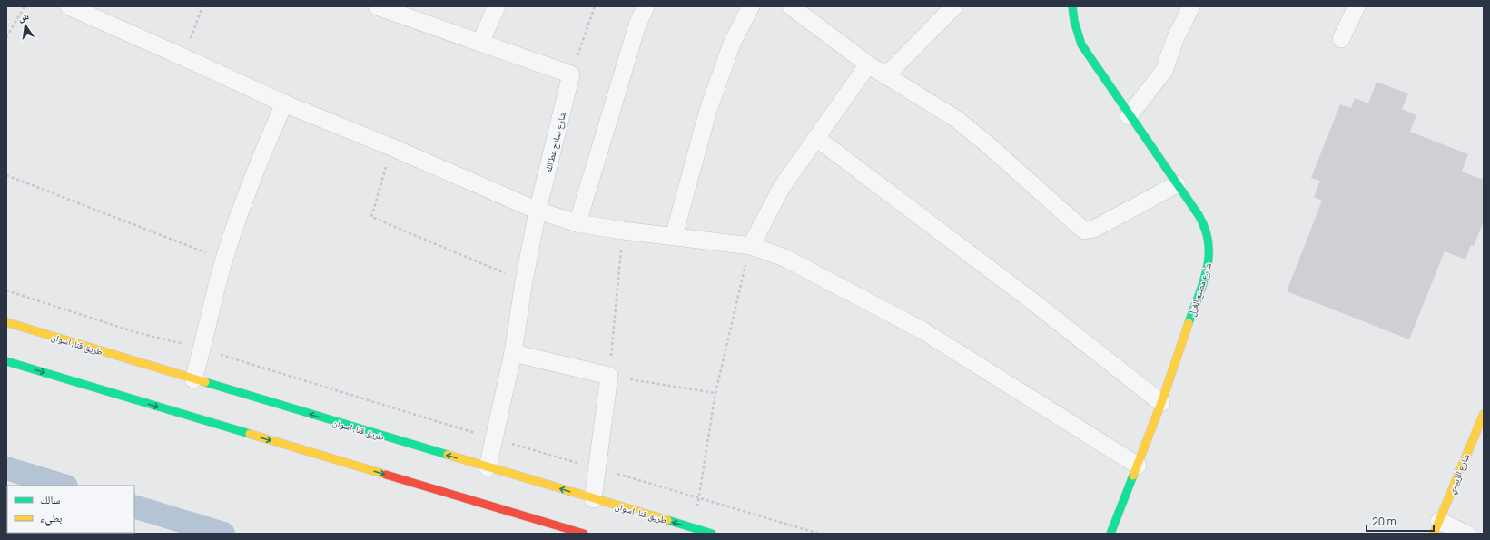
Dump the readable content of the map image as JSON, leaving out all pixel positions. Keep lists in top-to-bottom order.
{
  "streets": {
    "main road": ["شارع مصنع الغزل", "طريق قنا, اسوان", "شارع الزبيدي"],
    "street": ["شارع صلاح عطاالله"]
  },
  "crossings": [
    ["شارع صلاح عطاالله", "طريق قنا, اسوان"]
  ],
  "legend": ["سالك", "بطيء"],
  "scale_bar": "20 m",
  "north": "top"
}
